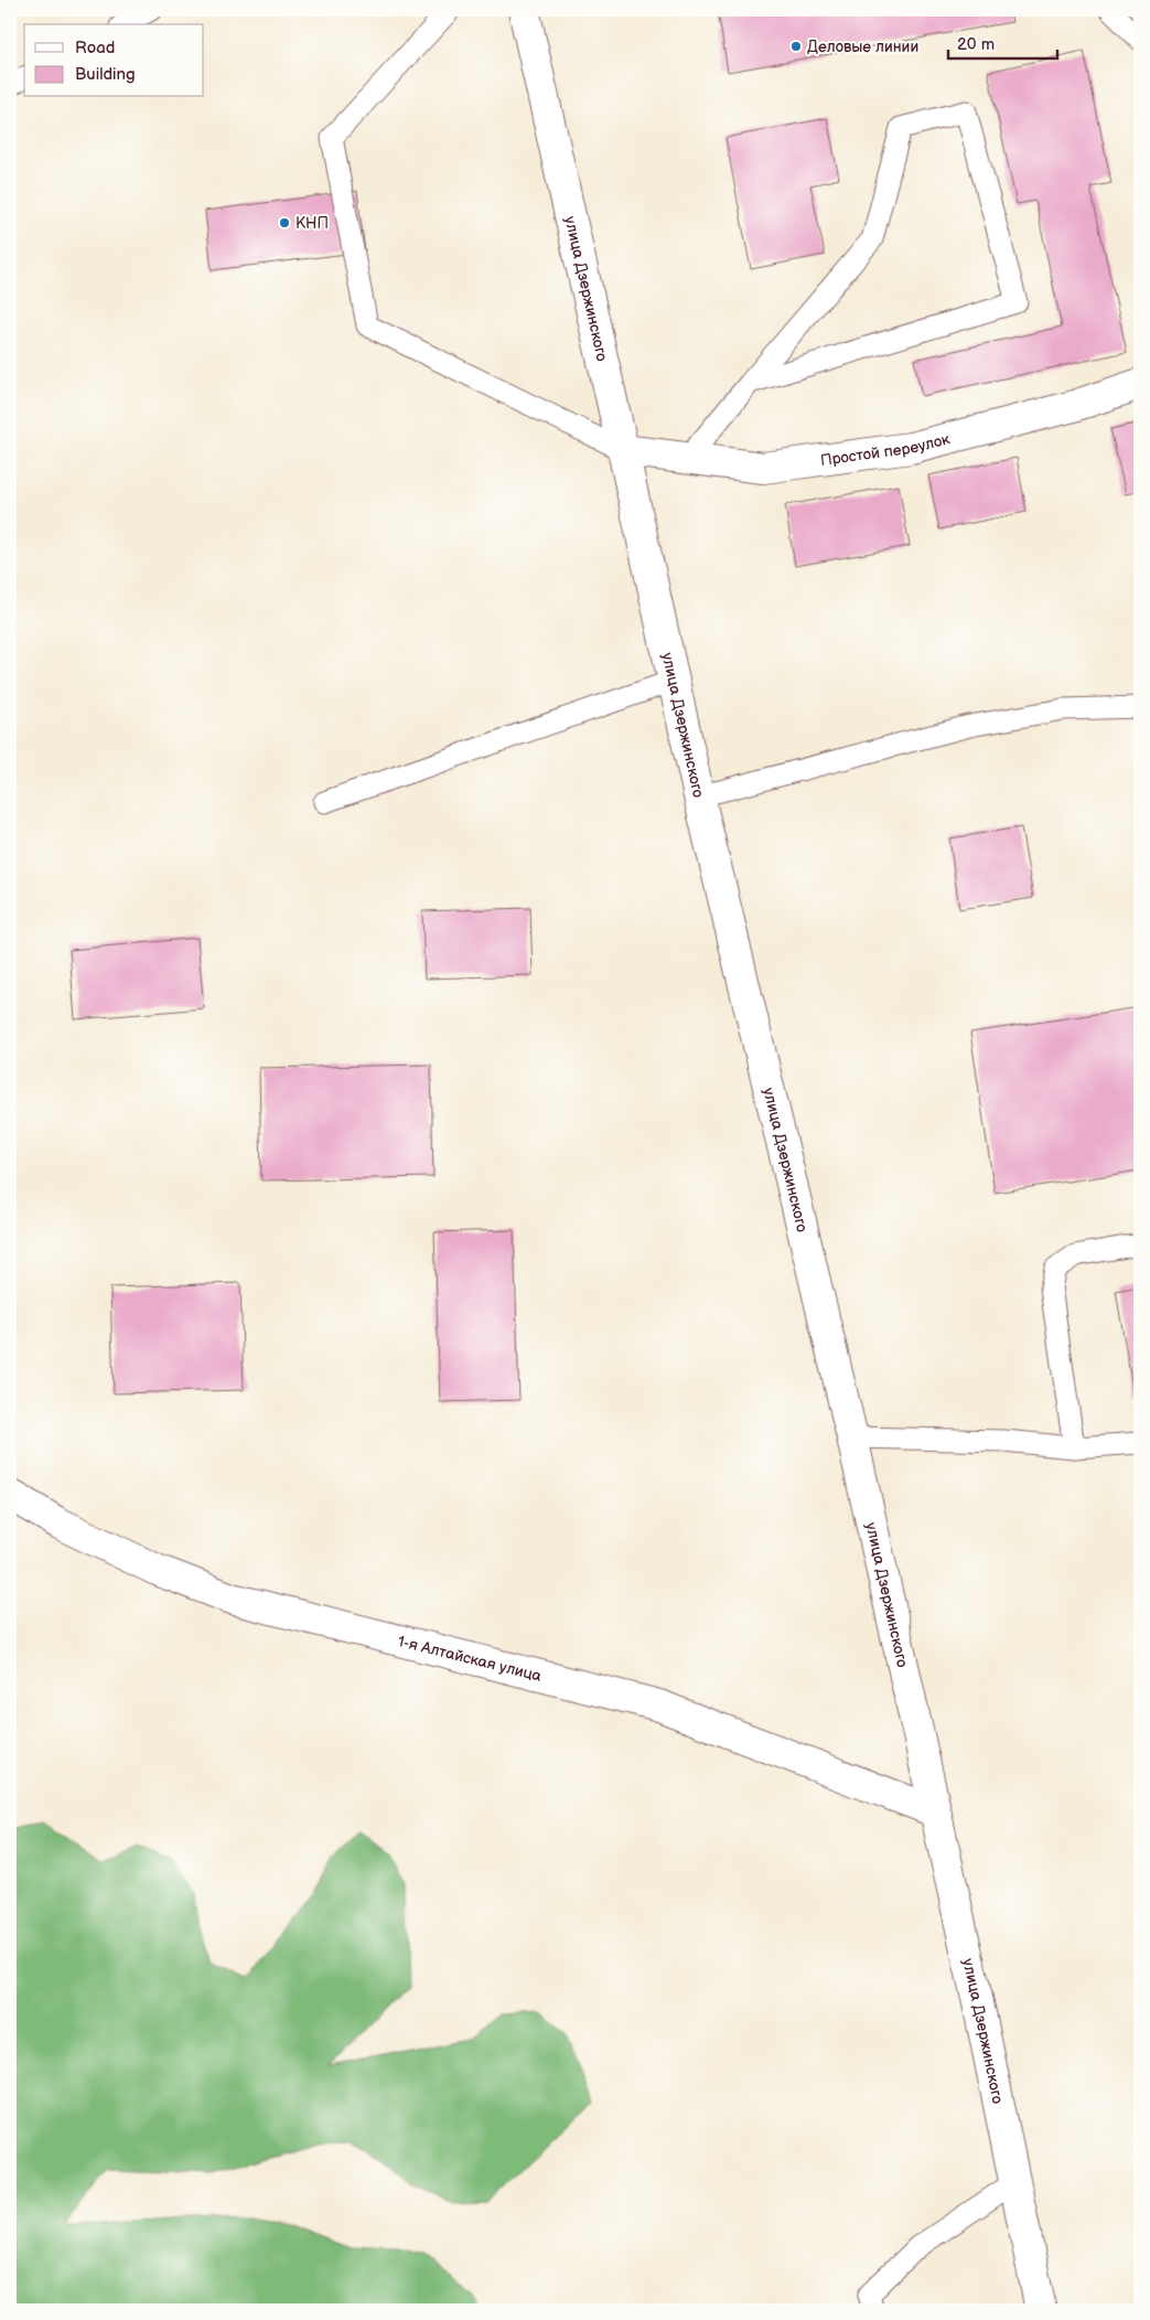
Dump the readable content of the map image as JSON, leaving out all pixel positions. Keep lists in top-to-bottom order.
{
  "streets": {
    "main road": ["улица Дзержинского", "Простой переулок", "1-я Алтайская улица"]
  },
  "crossings": [
    ["улица Дзержинского", "Простой переулок"],
    ["улица Дзержинского", "1-я Алтайская улица"]
  ],
  "places": ["Деловые линии", "КНП"],
  "legend": ["Road", "Building"],
  "scale_bar": "20 m"
}
